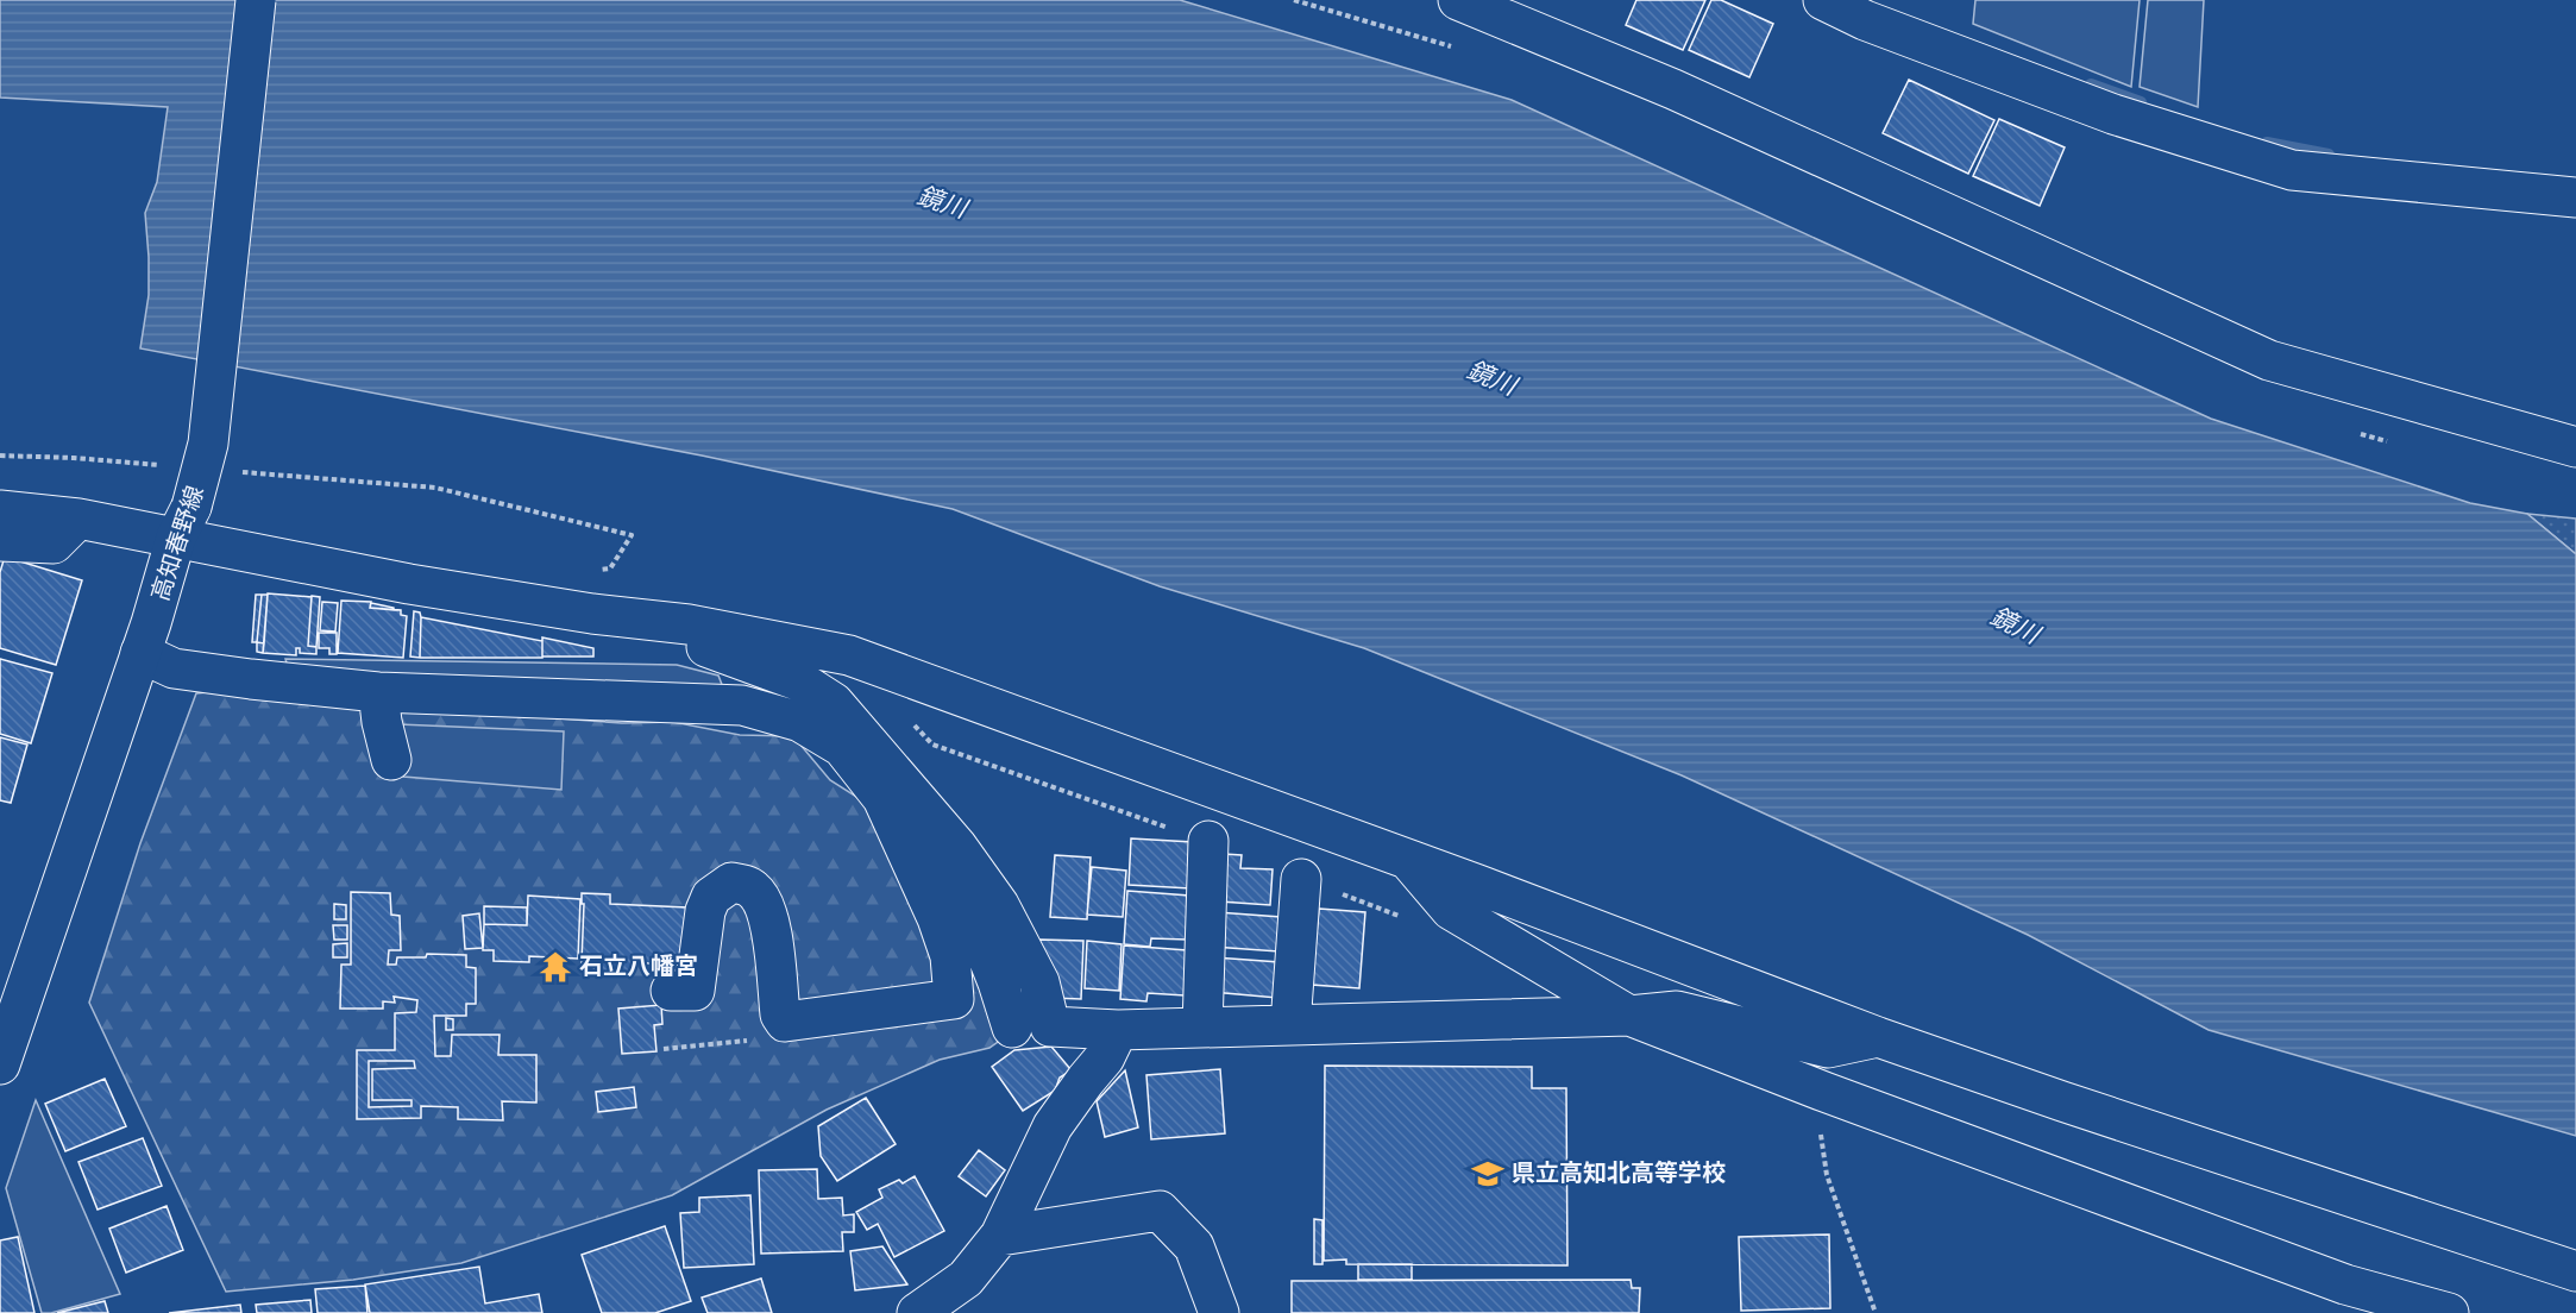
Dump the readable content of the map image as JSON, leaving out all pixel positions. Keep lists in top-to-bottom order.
{
  "streets": {
    "street": ["高知春野線"]
  },
  "water": ["鏡川"],
  "places": {
    "temple": ["石立八幡宮"],
    "school or university": ["県立高知北高等学校"]
  }
}
